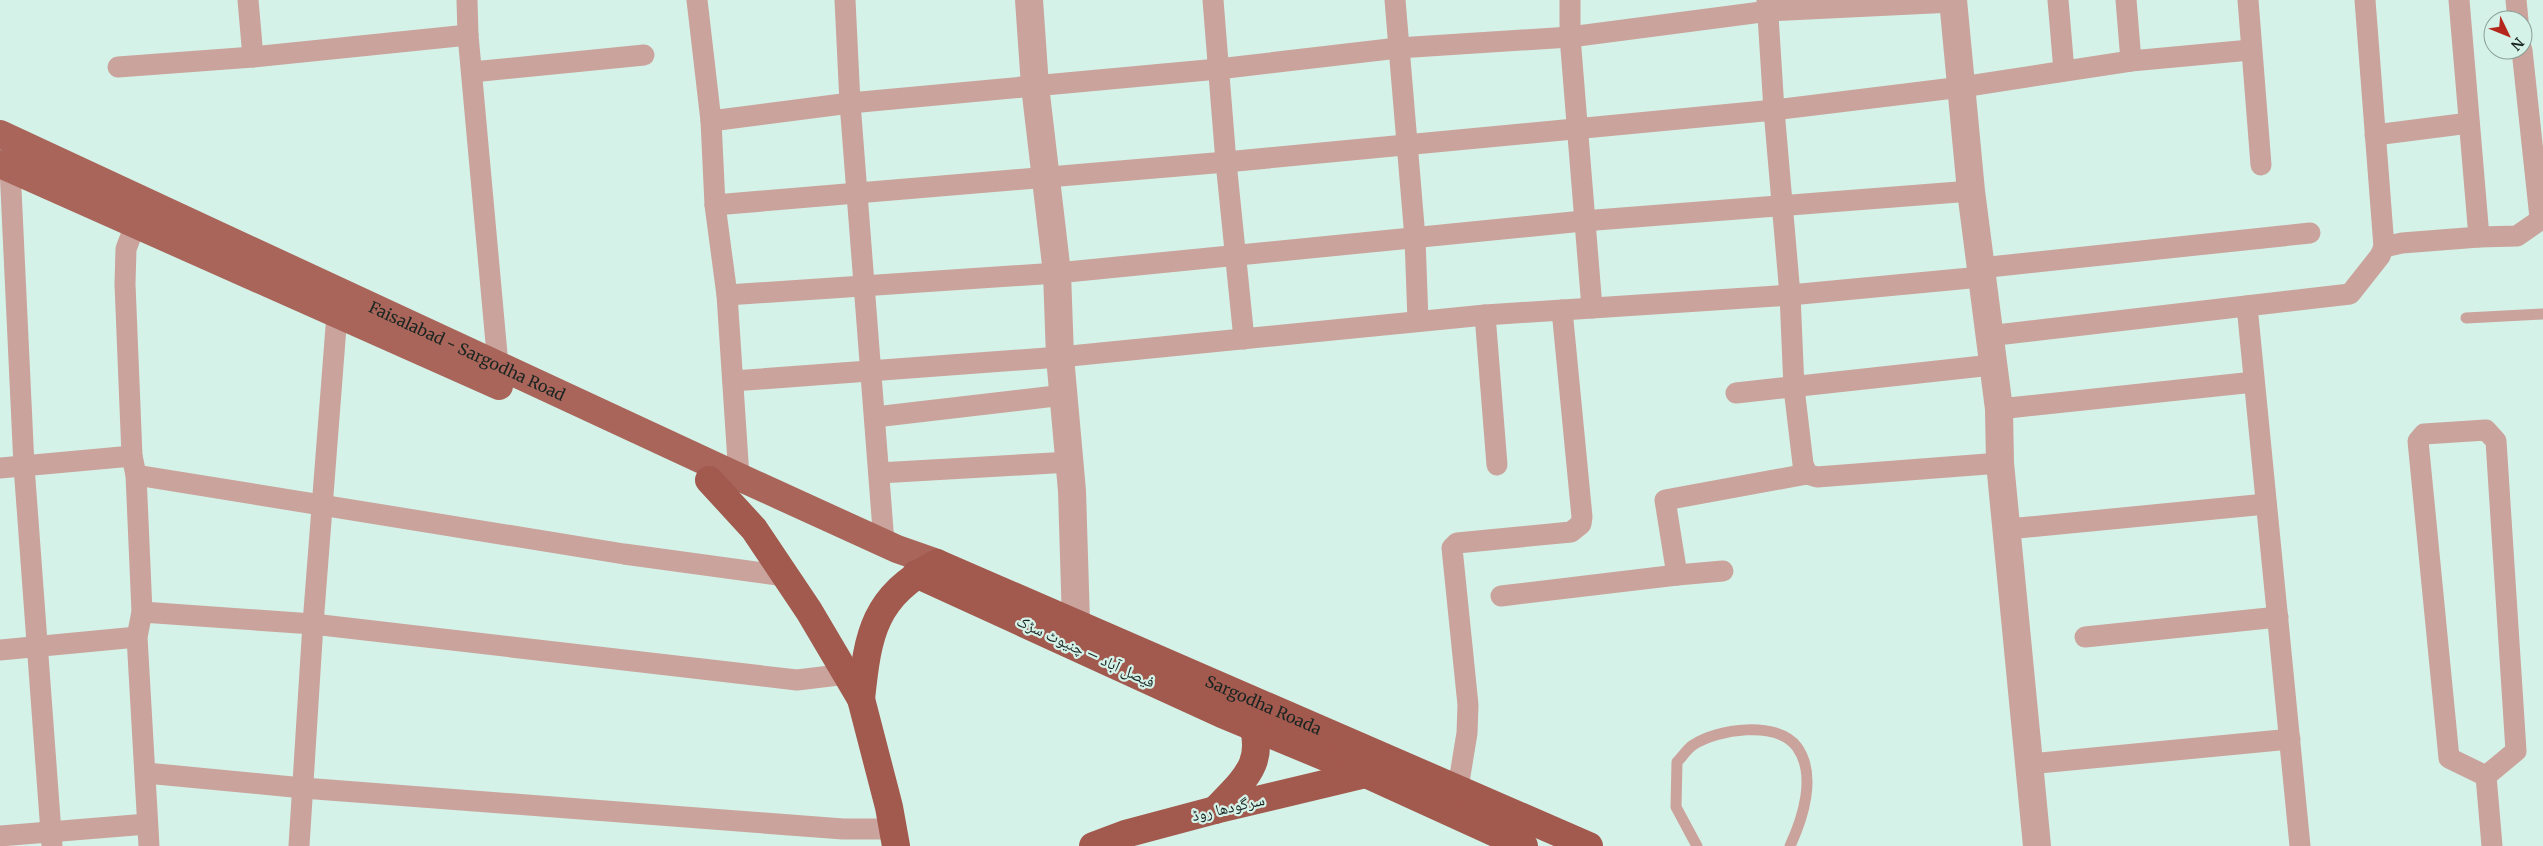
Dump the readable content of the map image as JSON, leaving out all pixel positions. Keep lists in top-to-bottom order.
{
  "streets": {
    "highway": ["فیصل آباد – چنیوٹ سڑک", "Sargodha Roada", "سرگودھا روڈ"],
    "main road": ["Faisalabad - Sargodha Road"]
  },
  "crossings": [
    ["Faisalabad - Sargodha Road", "فیصل آباد – چنیوٹ سڑک"],
    ["Faisalabad - Sargodha Road", "Sargodha Roada"],
    ["فیصل آباد – چنیوٹ سڑک", "Sargodha Roada"],
    ["Sargodha Roada", "سرگودھا روڈ"]
  ],
  "north": "bottom right"
}
